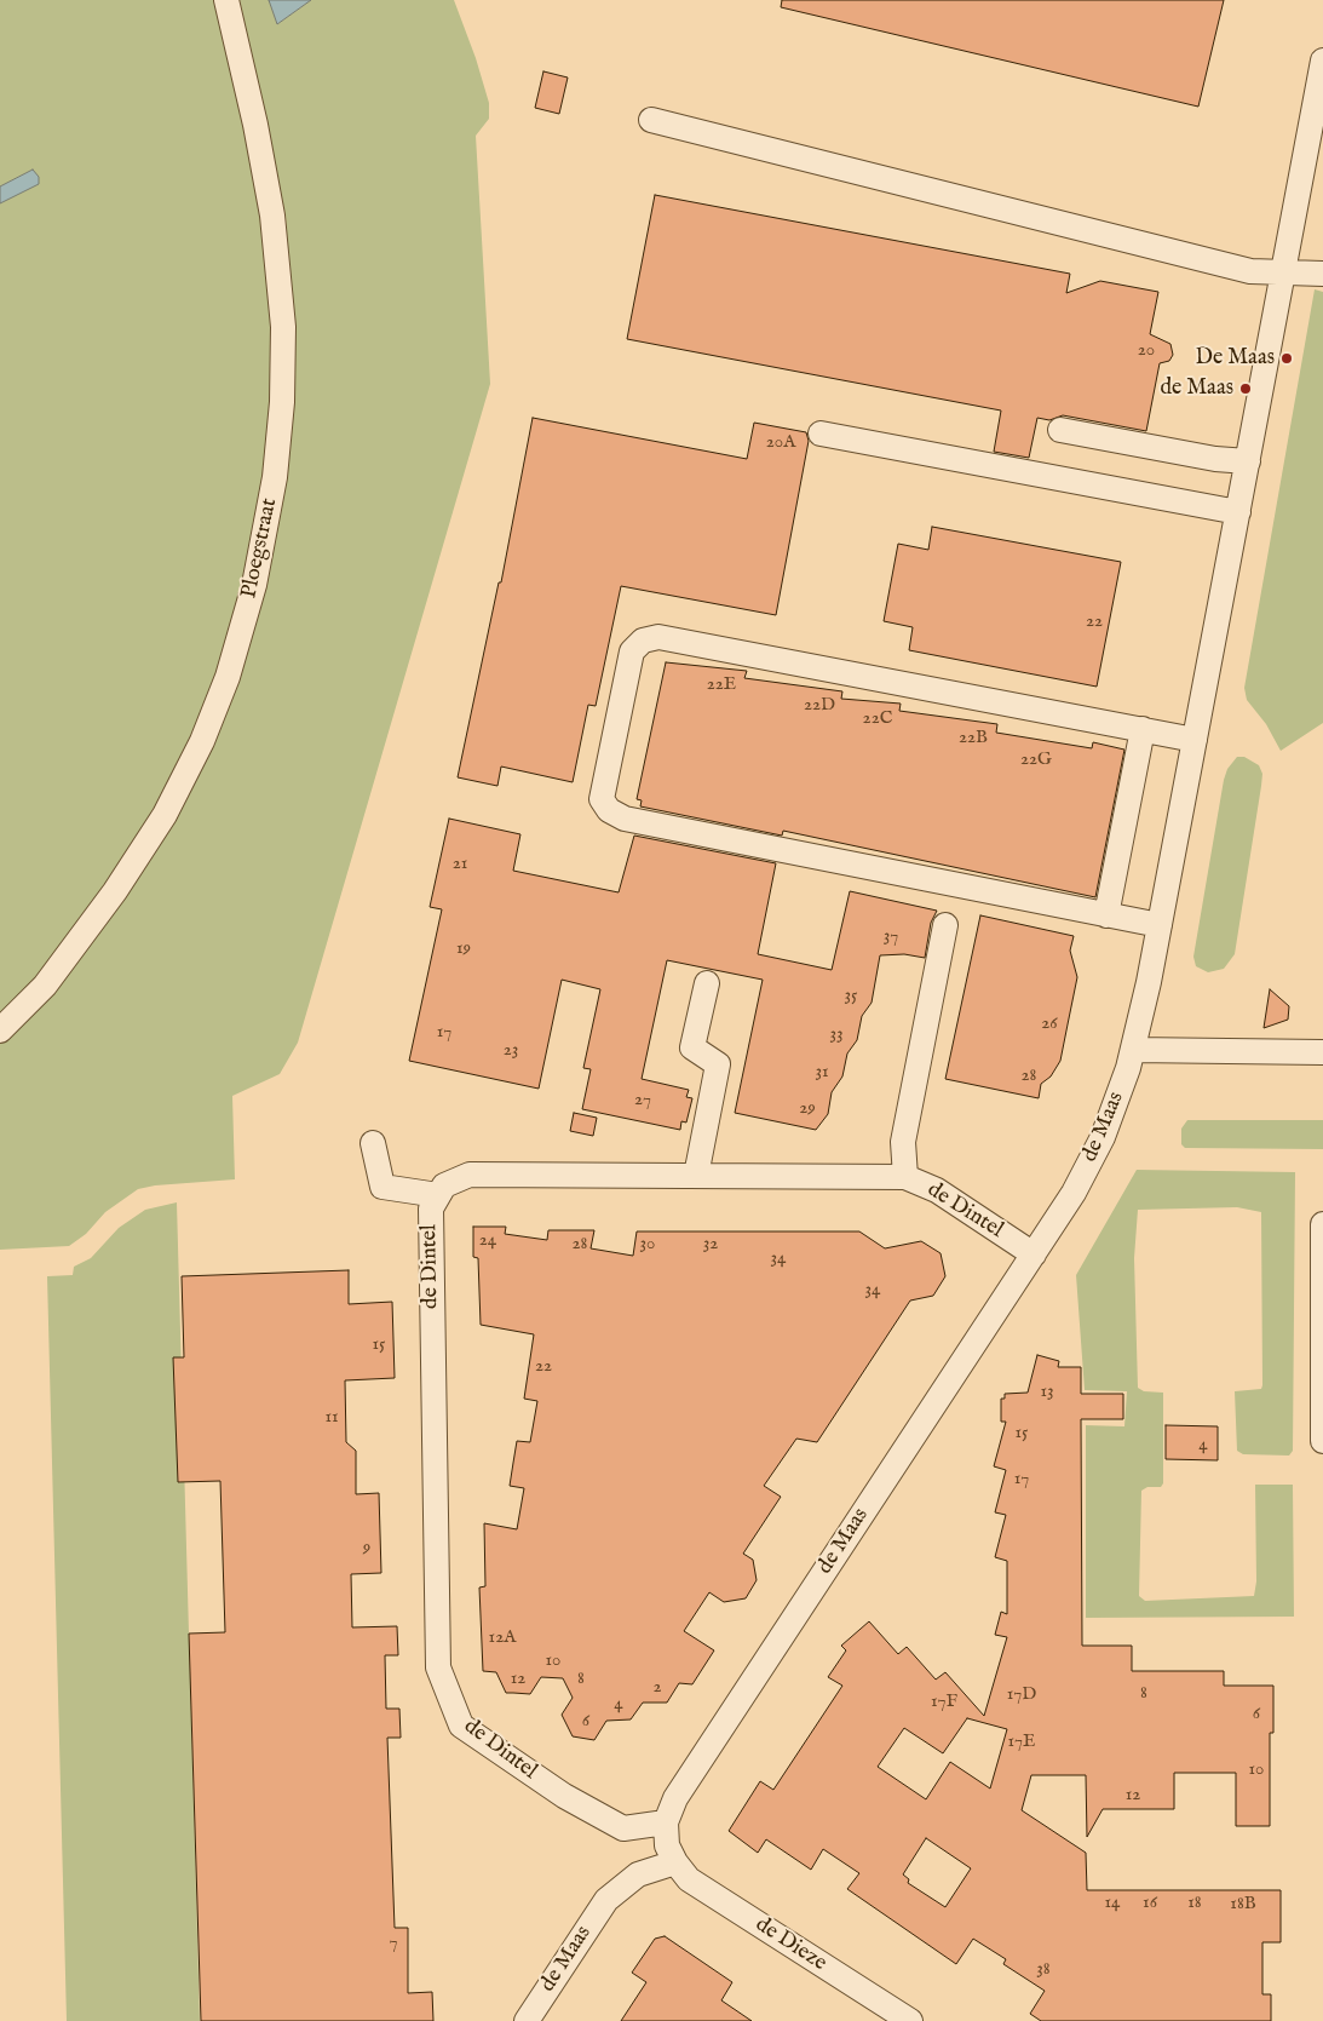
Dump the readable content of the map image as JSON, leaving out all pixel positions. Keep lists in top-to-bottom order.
{
  "streets": {
    "street": [
      "Ploegstraat",
      "de Maas",
      "de Dintel",
      "de Dieze"
    ]
  },
  "crossings": [
    ["de Maas", "de Dintel"],
    ["de Maas", "de Dieze"]
  ],
  "places": ["De Maas", "de Maas"],
  "house_numbers": [
    "20",
    "20A",
    "22",
    "22E",
    "22D",
    "22C",
    "22B",
    "22G",
    "21",
    "37",
    "19",
    "35",
    "26",
    "17",
    "33",
    "23",
    "31",
    "28",
    "27",
    "29",
    "24",
    "28",
    "30",
    "32",
    "34",
    "34",
    "15",
    "22",
    "13",
    "11",
    "15",
    "4",
    "17",
    "9",
    "12A",
    "10",
    "12",
    "8",
    "2",
    "8",
    "17D",
    "17F",
    "4",
    "6",
    "6",
    "17E",
    "10",
    "12",
    "14",
    "16",
    "18",
    "18B",
    "7",
    "38"
  ]
}
